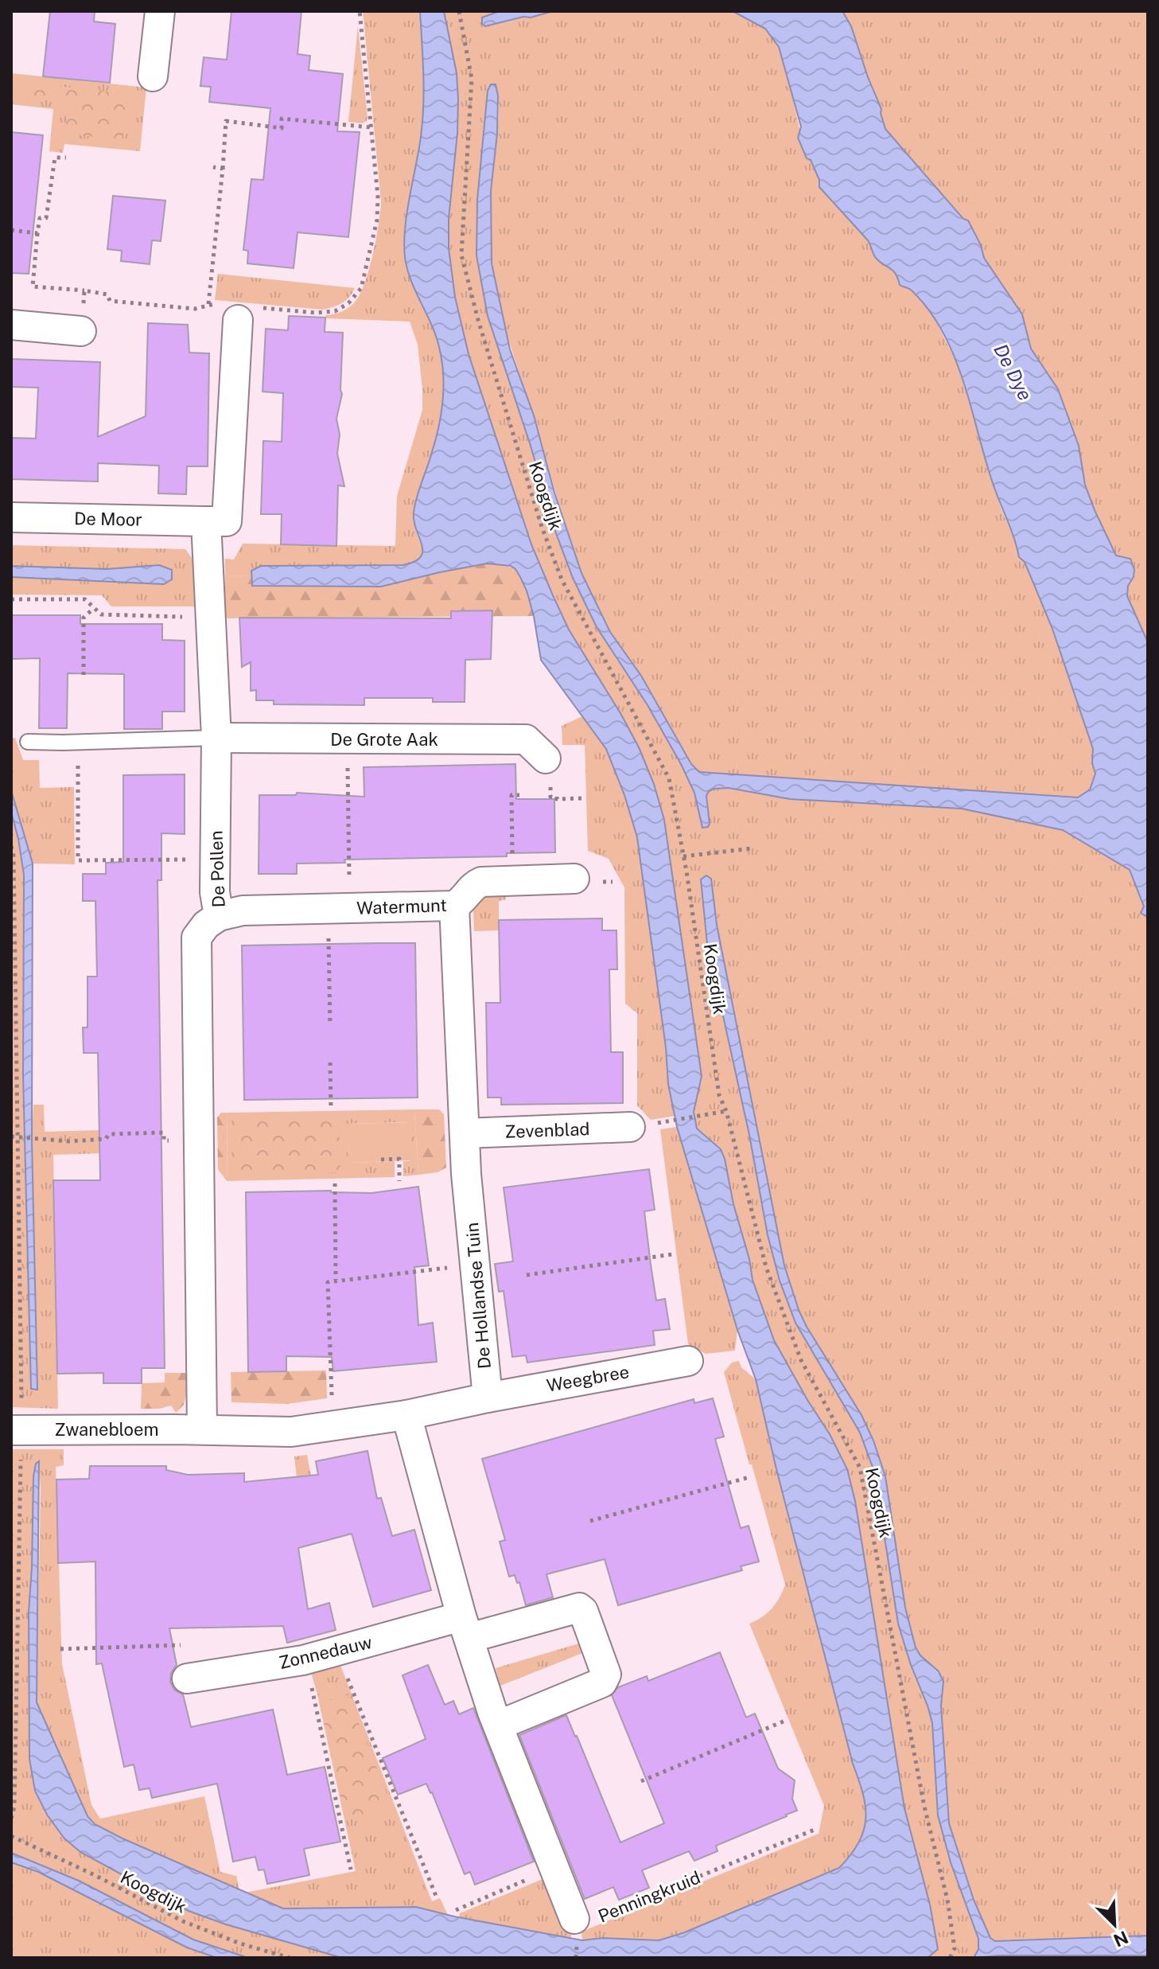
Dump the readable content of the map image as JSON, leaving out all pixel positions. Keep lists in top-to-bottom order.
{
  "streets": {
    "street": [
      "De Moor",
      "De Grote Aak",
      "De Pollen",
      "Watermunt",
      "Zevenblad",
      "De Hollandse Tuin",
      "Weegbree",
      "Zwanebloem",
      "Zonnedauw",
      "Penningkruid"
    ],
    "path": ["Koogdijk"]
  },
  "crossings": [
    ["De Moor", "De Pollen"],
    ["De Grote Aak", "De Pollen"],
    ["De Pollen", "Watermunt"],
    ["De Pollen", "Zwanebloem"],
    ["Watermunt", "De Hollandse Tuin"],
    ["Zevenblad", "De Hollandse Tuin"],
    ["De Hollandse Tuin", "Weegbree"],
    ["Zonnedauw", "Penningkruid"]
  ],
  "water": ["De Dye"],
  "north": "bottom right"
}
